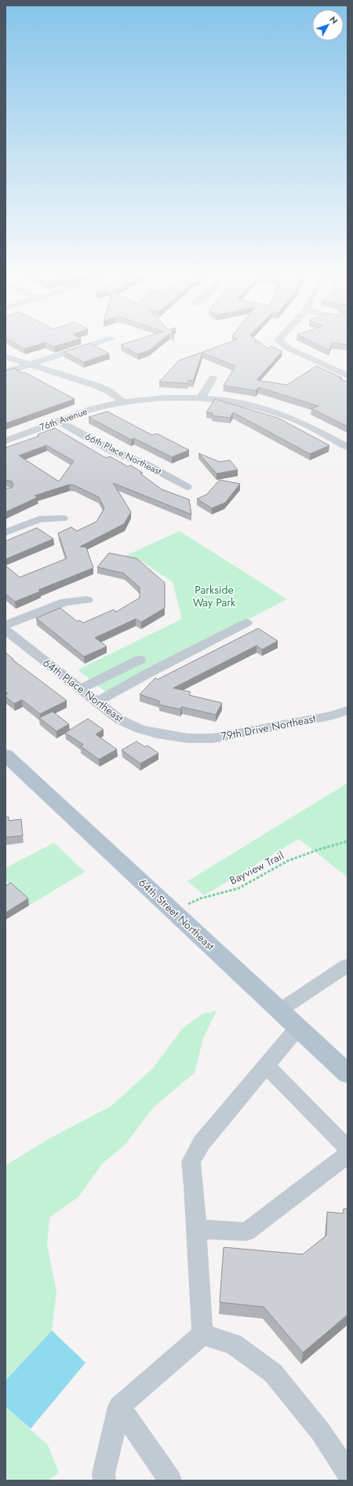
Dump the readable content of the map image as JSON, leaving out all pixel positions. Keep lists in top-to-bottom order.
{
  "streets": {
    "main road": ["64th Street Northeast"],
    "street": [
      "76th Avenue",
      "66th Place Northeast",
      "64th Place Northeast",
      "79th Drive Northeast"
    ],
    "path": ["Bayview Trail"]
  },
  "crossings": [
    ["76th Avenue", "66th Place Northeast"],
    ["64th Place Northeast", "79th Drive Northeast"],
    ["Bayview Trail", "64th Street Northeast"]
  ],
  "parks": ["Parkside Way Park"],
  "north": "top right"
}
